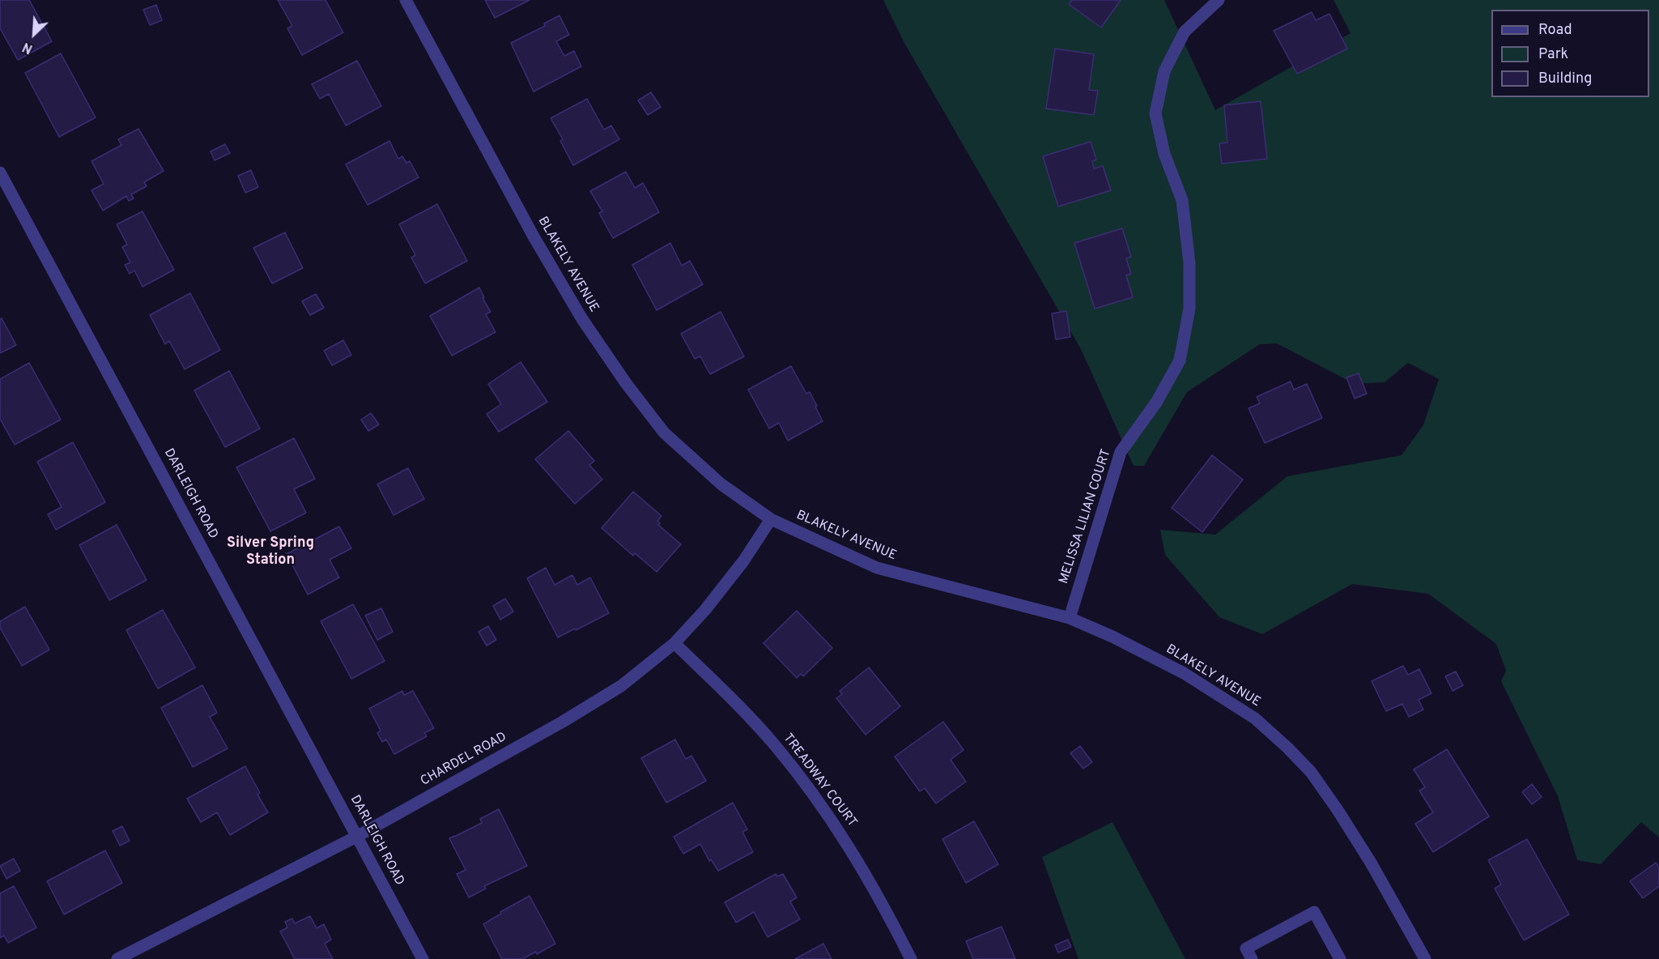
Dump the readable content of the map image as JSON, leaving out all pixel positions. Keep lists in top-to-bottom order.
{
  "streets": {
    "street": [
      "BLAKELY AVENUE",
      "DARLEIGH ROAD",
      "MELISSA LILIAN COURT",
      "CHARDEL ROAD",
      "TREADWAY COURT"
    ]
  },
  "crossings": [
    ["BLAKELY AVENUE", "MELISSA LILIAN COURT"],
    ["BLAKELY AVENUE", "CHARDEL ROAD"],
    ["DARLEIGH ROAD", "CHARDEL ROAD"],
    ["CHARDEL ROAD", "TREADWAY COURT"]
  ],
  "districts": ["Silver Spring Station"],
  "legend": ["Road", "Park", "Building"],
  "north": "bottom left"
}
